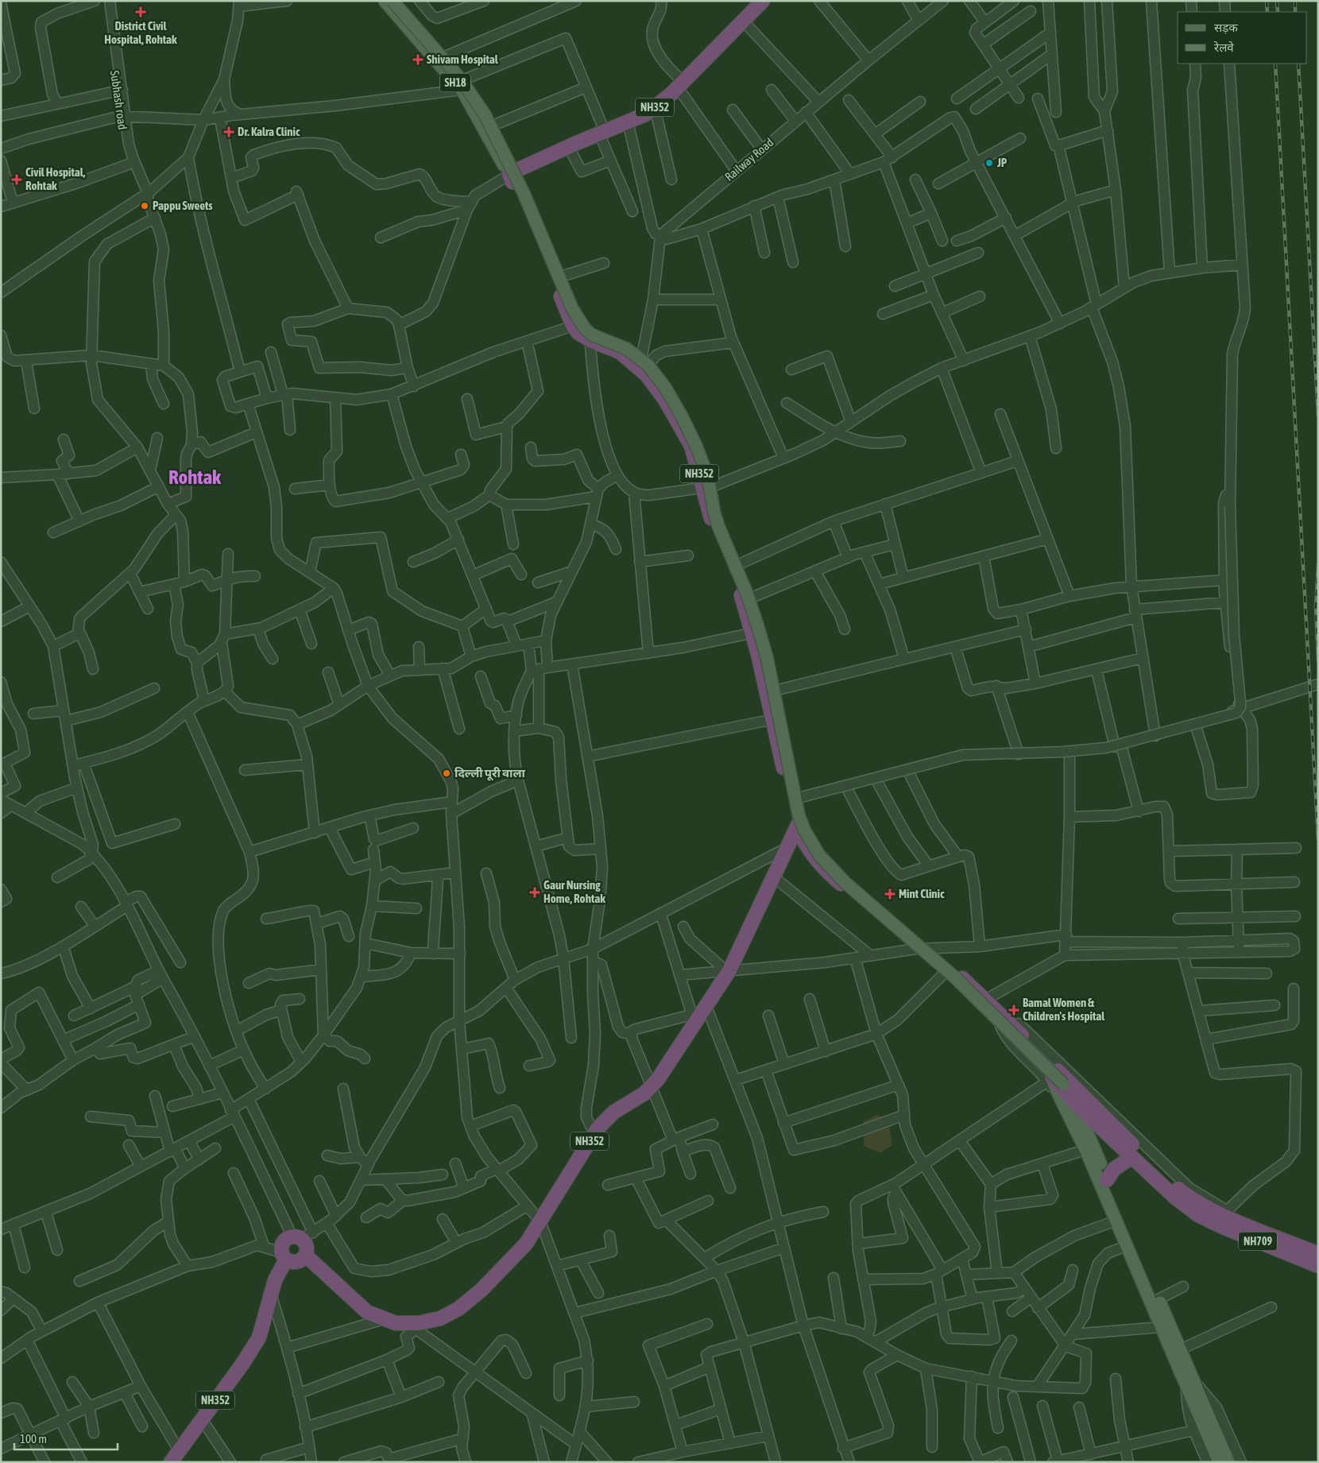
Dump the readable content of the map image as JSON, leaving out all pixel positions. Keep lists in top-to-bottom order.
{
  "streets": {
    "highway": ["NH352", "NH709"],
    "main road": ["SH18"],
    "street": ["Subhash road", "Railway Road"]
  },
  "crossings": [
    ["SH18", "NH352"],
    ["NH352", "NH709"]
  ],
  "districts": ["Rohtak"],
  "places": {
    "health": [
      "District Civil Hospital, Rohtak",
      "Shivam Hospital",
      "Dr. Kalra Clinic",
      "Civil Hospital, Rohtak",
      "Gaur Nursing Home, Rohtak",
      "Mint Clinic",
      "Bamal Women & Children's Hospital"
    ],
    "other": ["JP", "Pappu Sweets", "दिल्ली पूरी वाला"]
  },
  "legend": ["सड़क", "रेलवे"],
  "scale_bar": "100 m"
}
